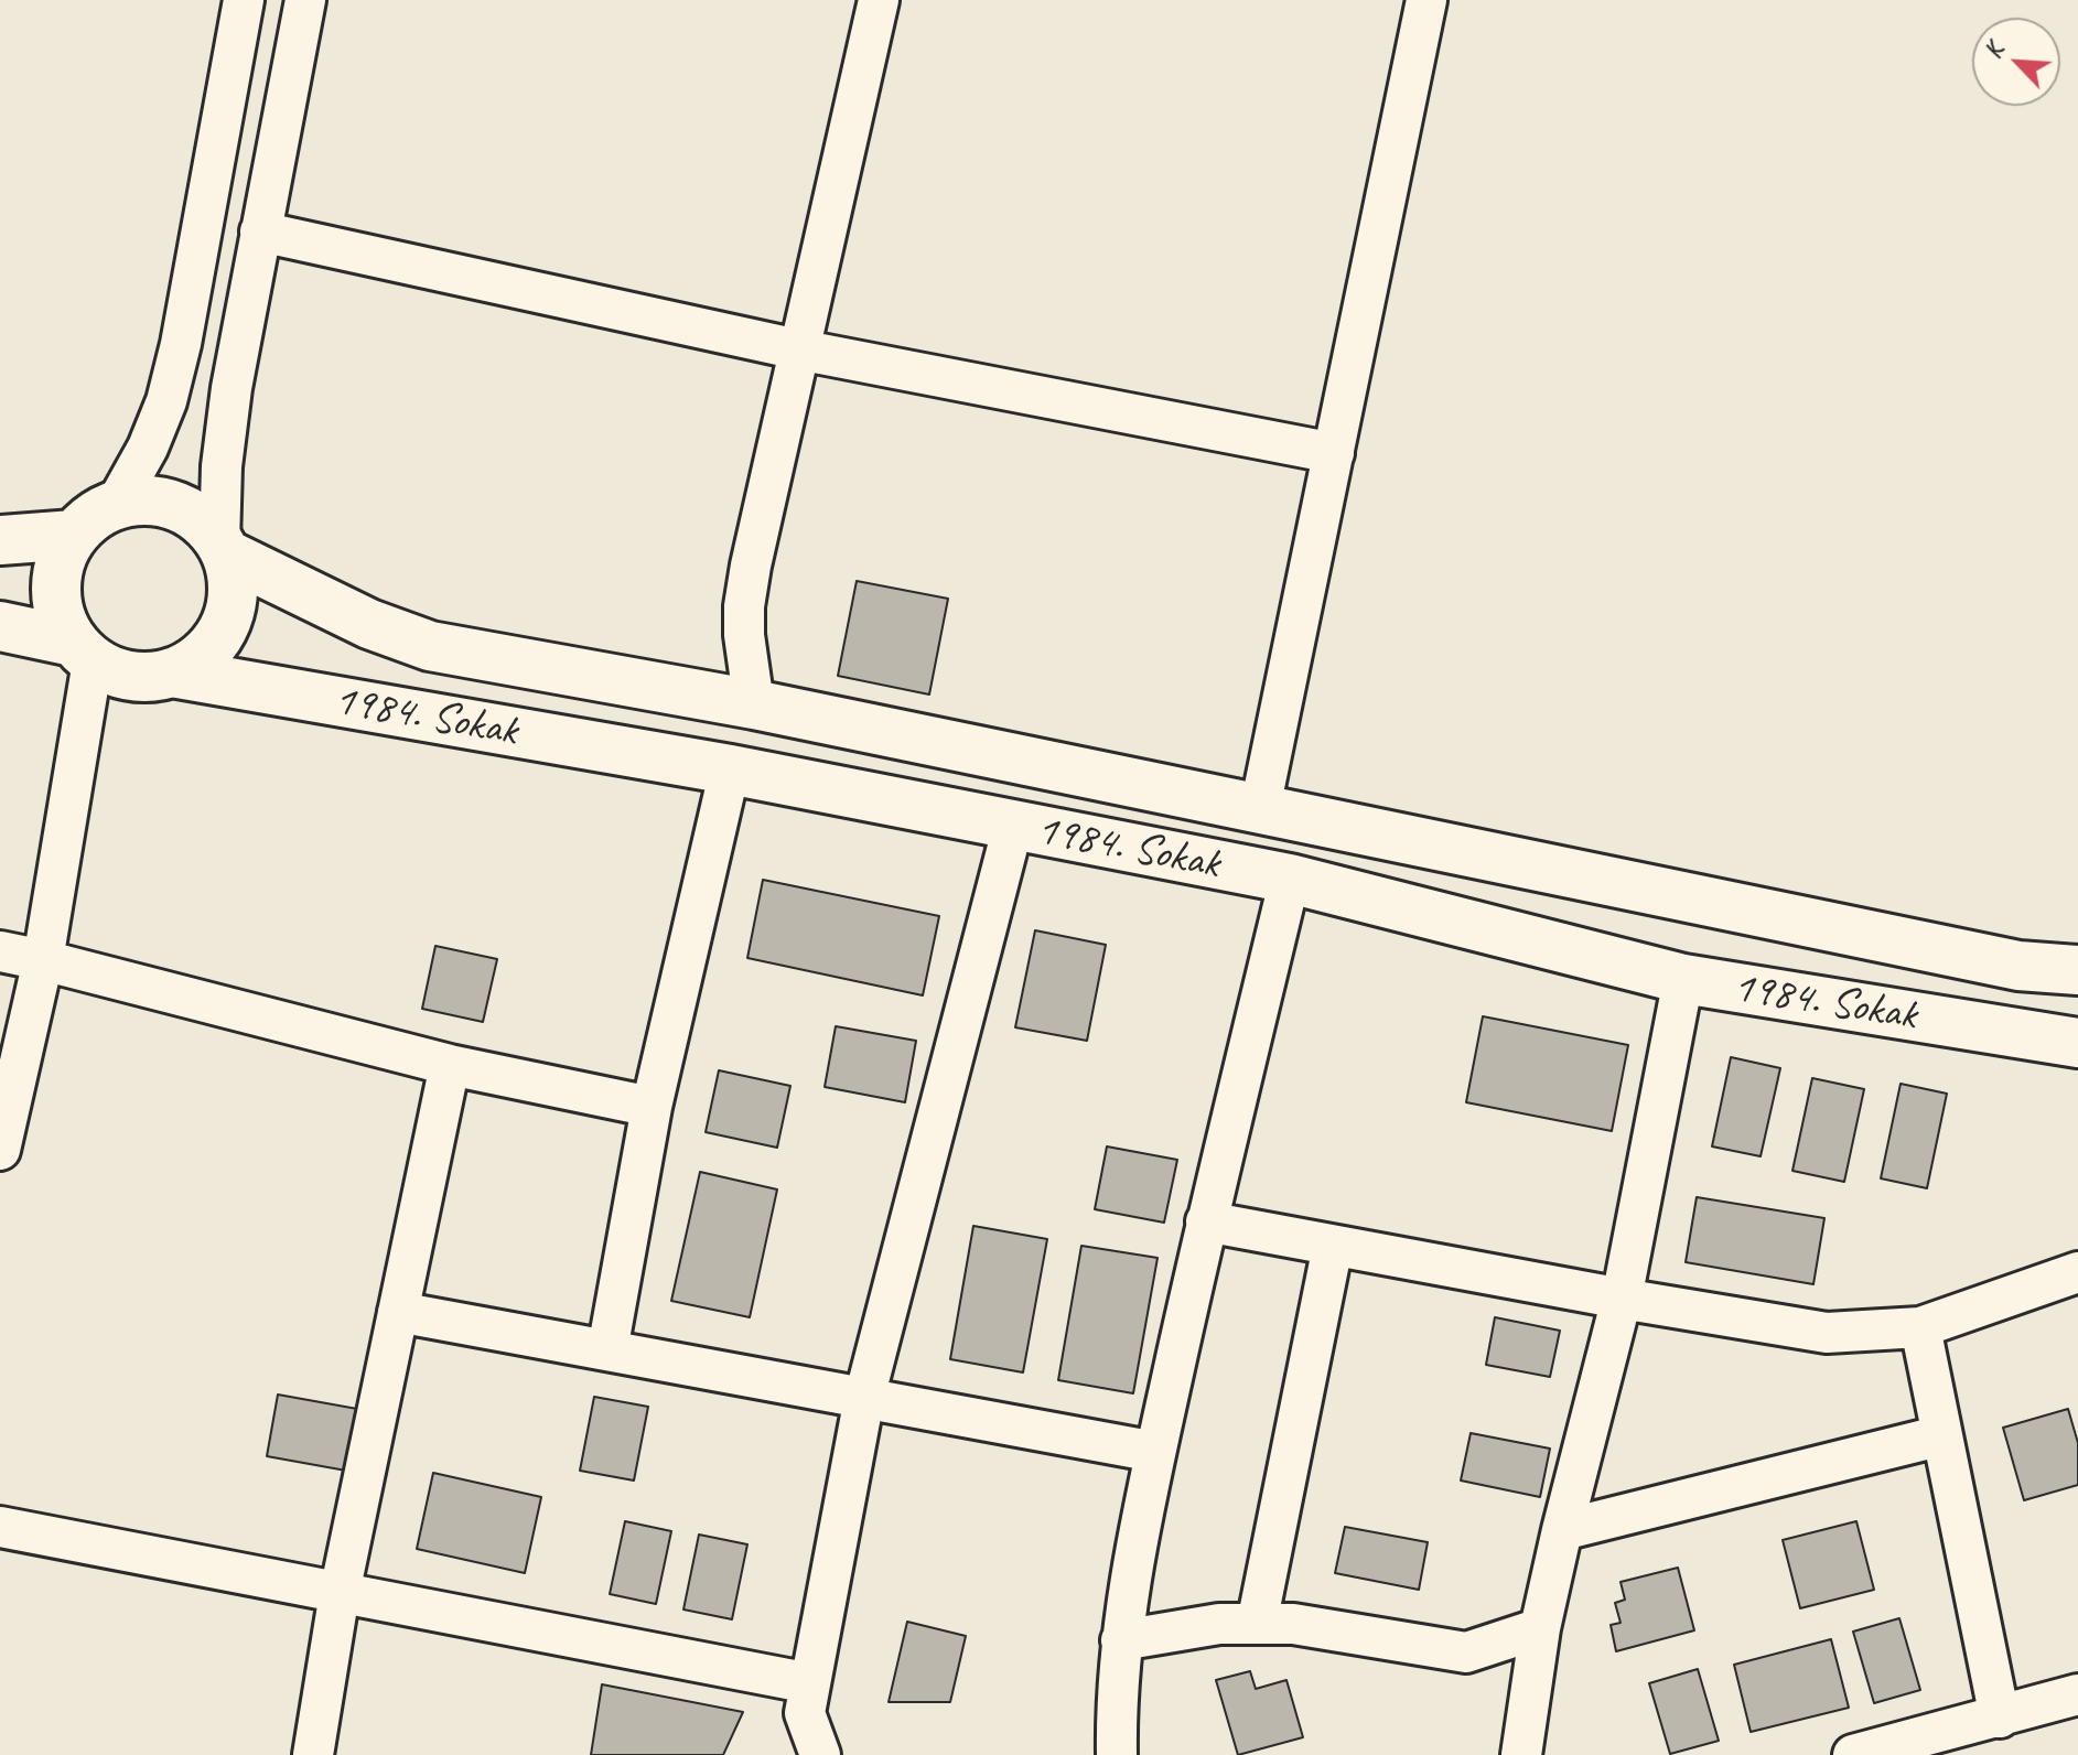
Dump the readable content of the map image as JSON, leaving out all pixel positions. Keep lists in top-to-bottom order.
{
  "streets": {
    "main road": ["1984. Sokak"]
  },
  "north": "top left"
}
